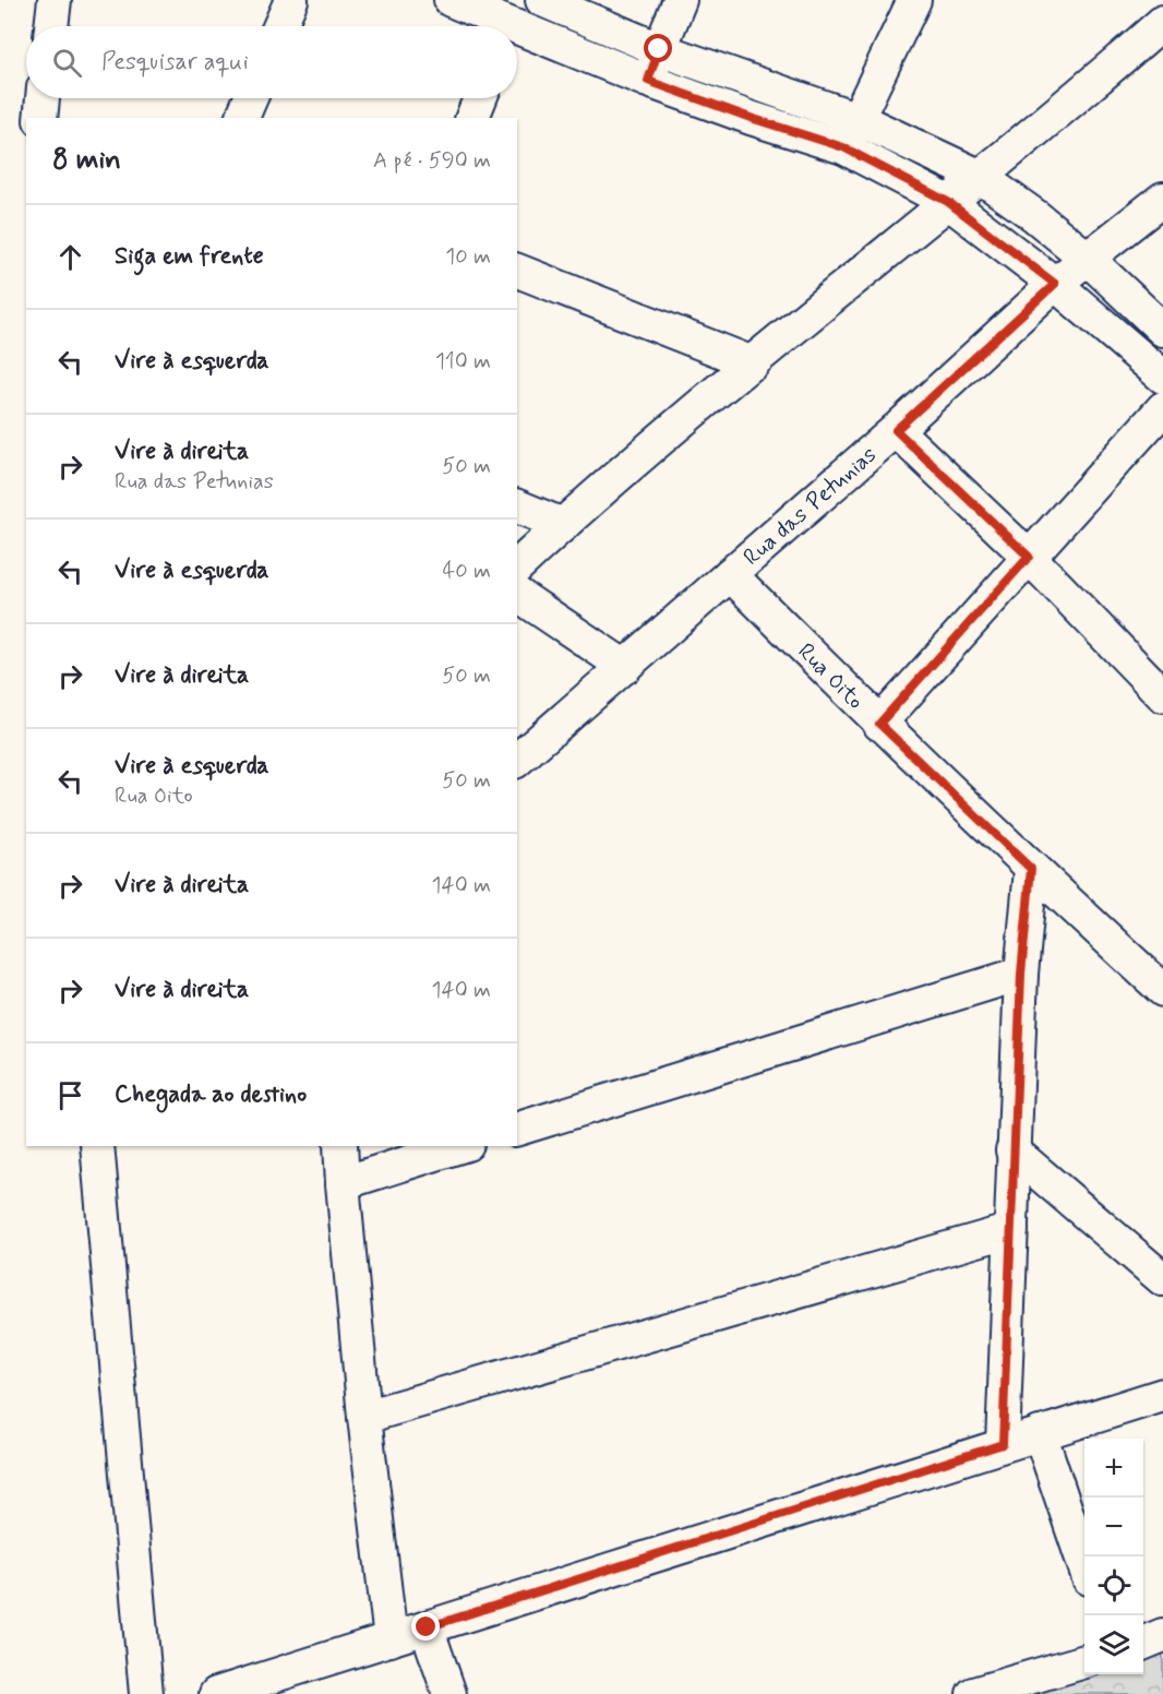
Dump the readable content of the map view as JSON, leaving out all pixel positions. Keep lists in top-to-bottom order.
{
  "streets": {
    "street": ["Rua das Petunias", "Rua Oito"]
  },
  "crossings": [
    ["Rua das Petunias", "Rua Oito"]
  ],
  "page": {
    "search": "Pesquisar aqui",
    "heading": ["8 min", "A pé · 590 m"],
    "list": [
      ["Siga em frente", "10 m"],
      ["Vire à esquerda", "110 m"],
      ["Vire à direita", "Rua das Petunias", "50 m"],
      ["Vire à esquerda", "40 m"],
      ["Vire à direita", "50 m"],
      ["Vire à esquerda", "Rua Oito", "50 m"],
      ["Vire à direita", "140 m"],
      ["Vire à direita", "140 m"],
      "Chegada ao destino"
    ],
    "map_buttons": ["+", "−"]
  }
}
